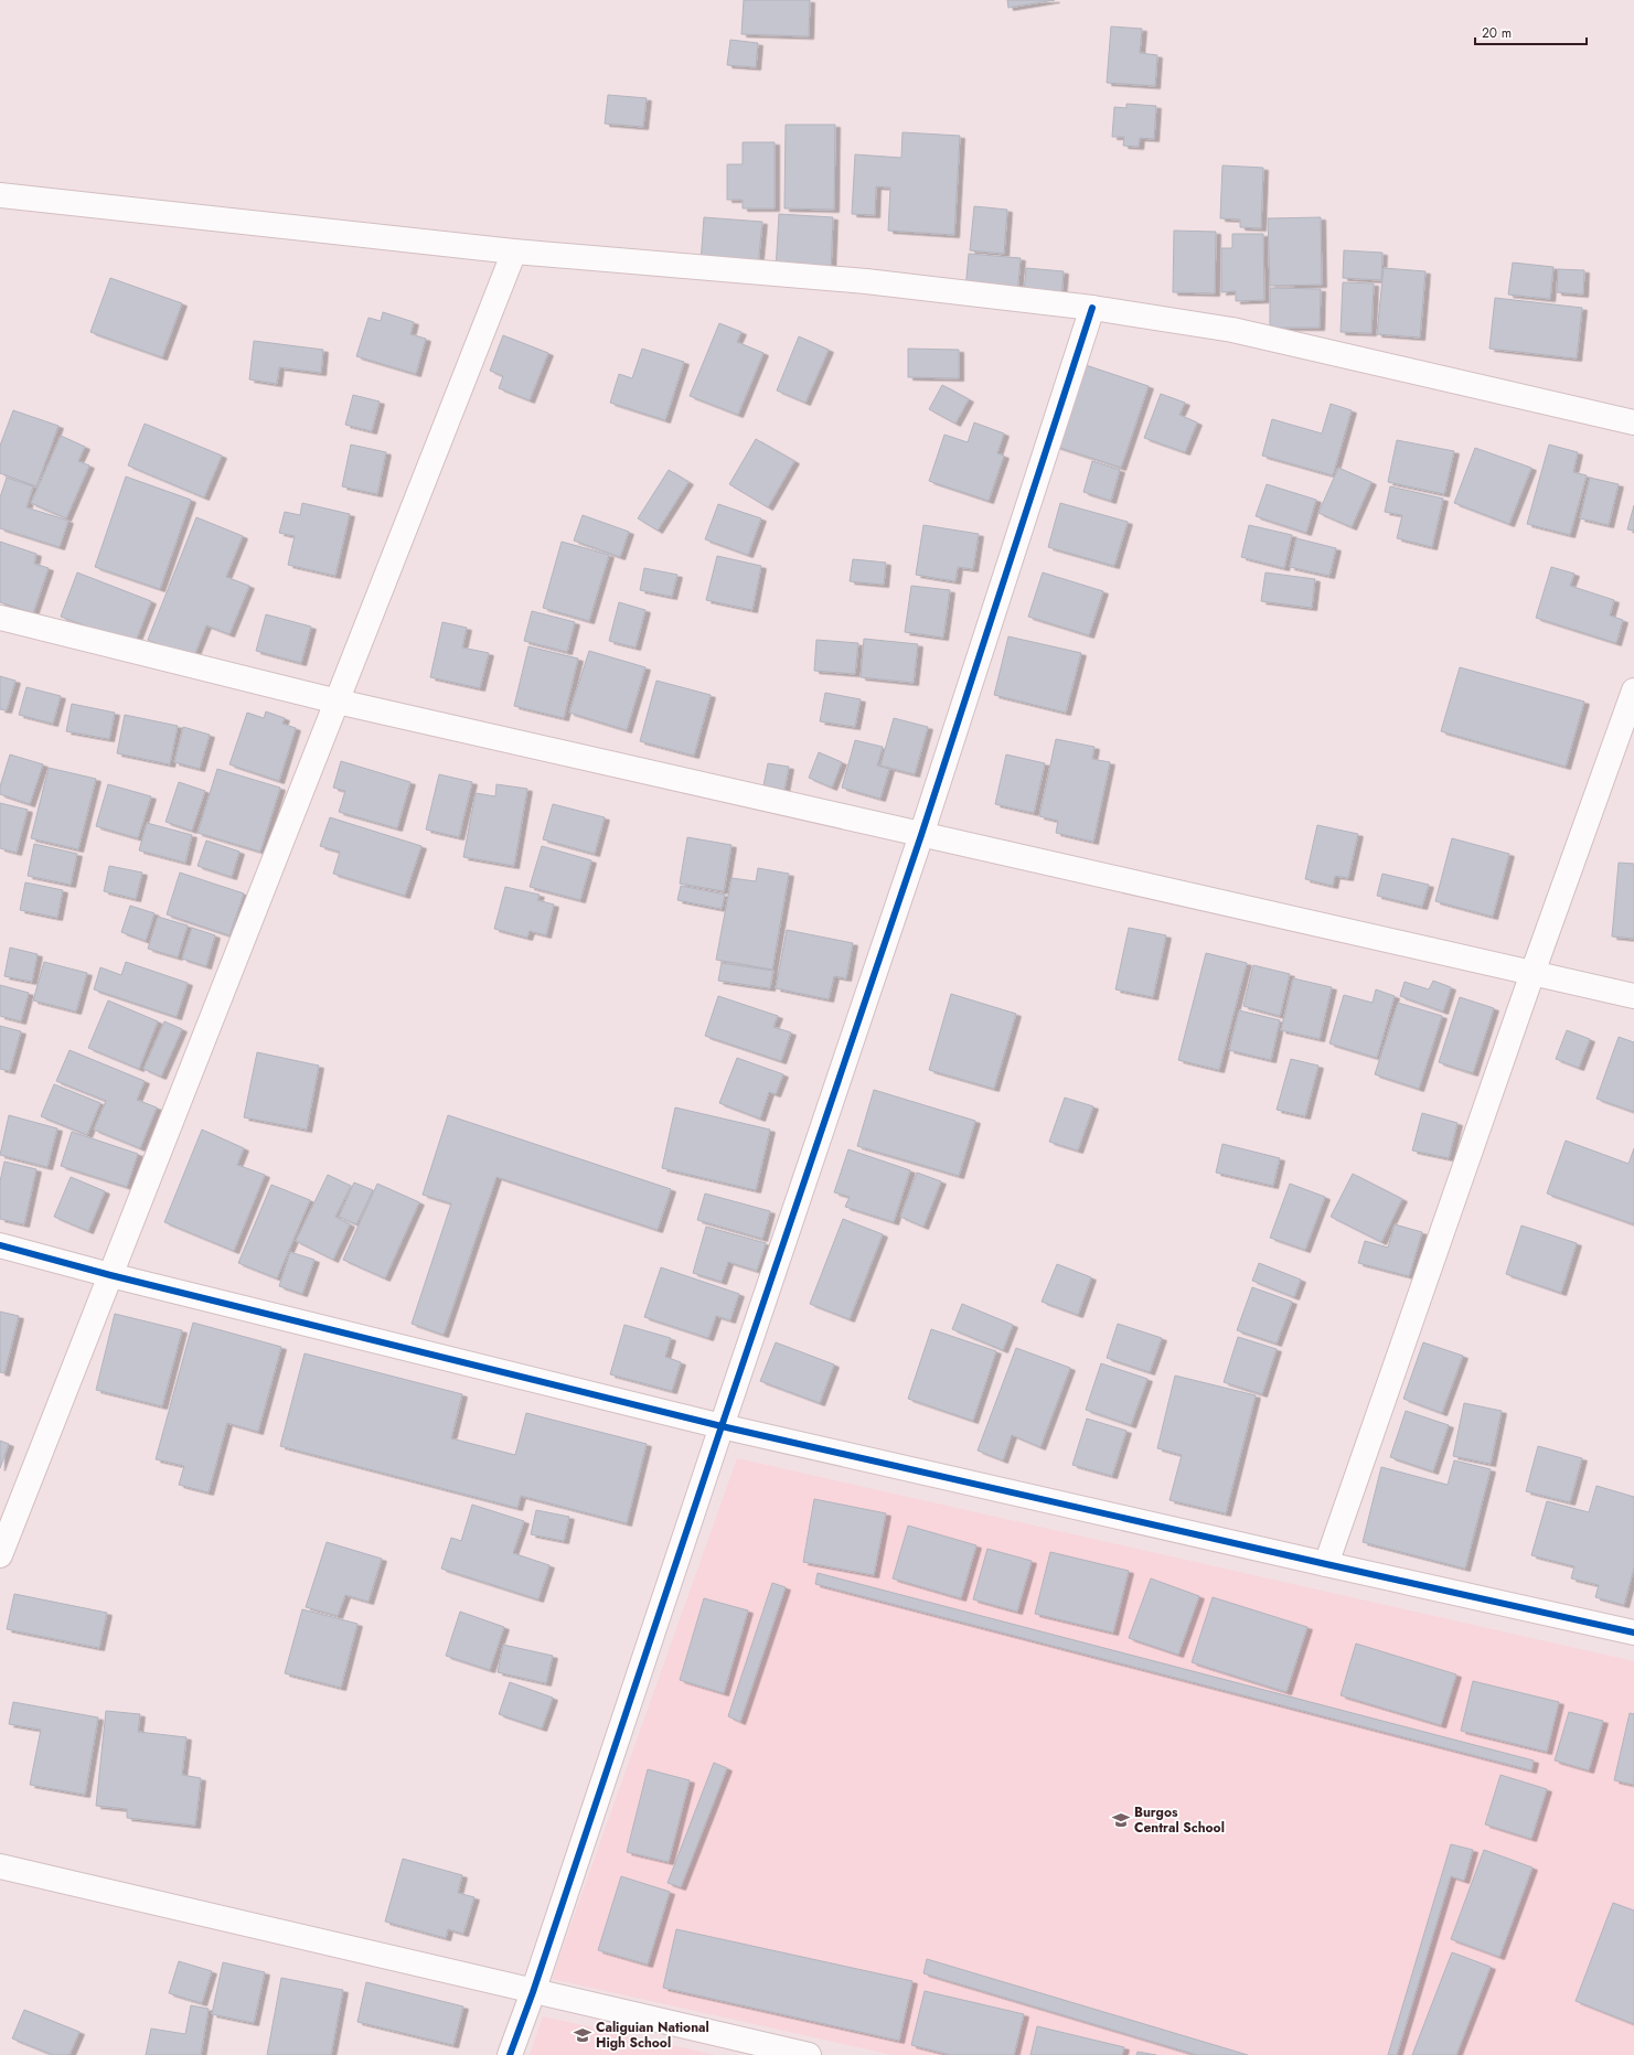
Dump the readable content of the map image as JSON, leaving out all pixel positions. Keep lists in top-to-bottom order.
{
  "places": {
    "school or university": ["Burgos Central School", "Caliguian National High School"]
  },
  "scale_bar": "20 m"
}
